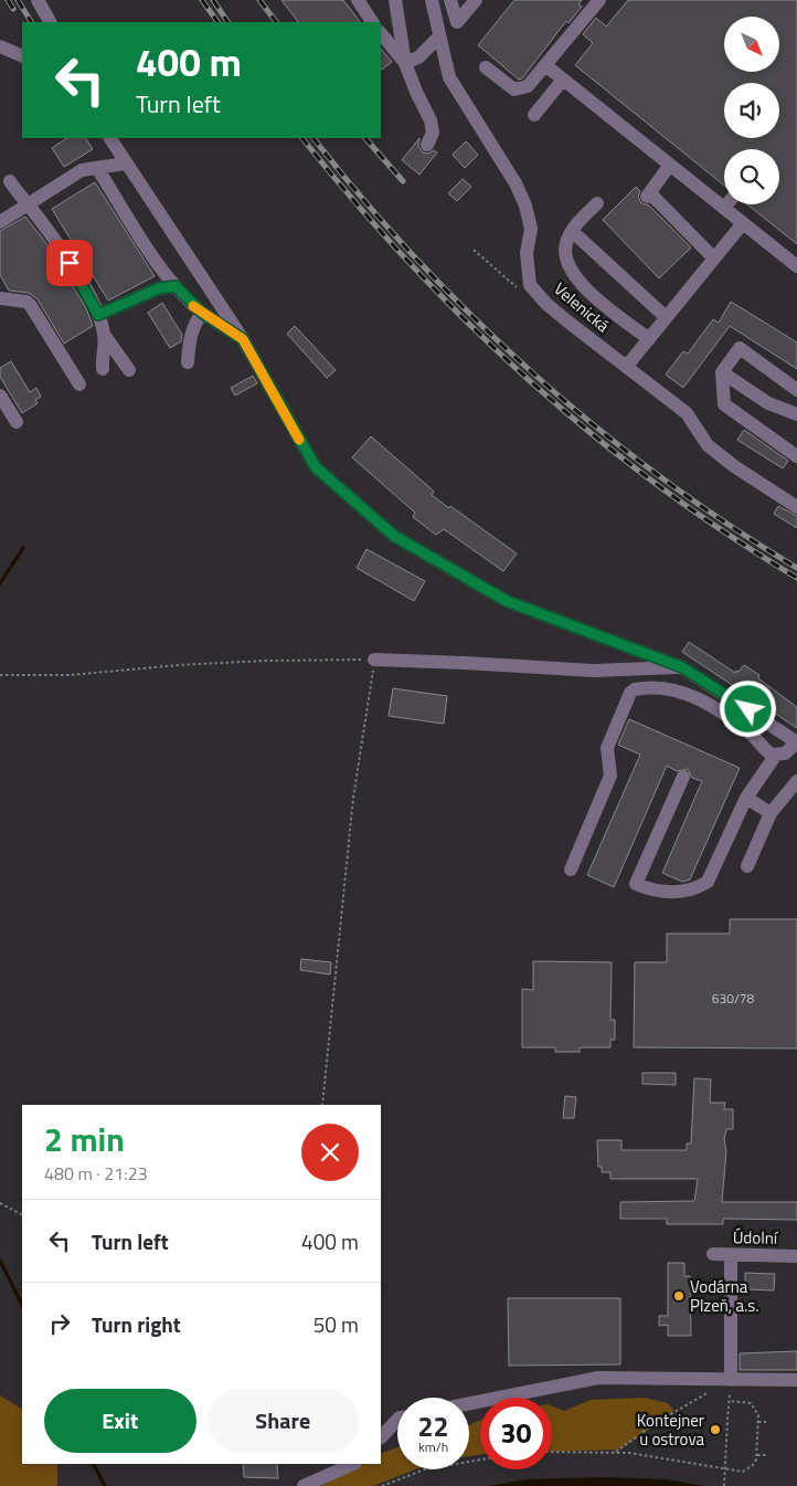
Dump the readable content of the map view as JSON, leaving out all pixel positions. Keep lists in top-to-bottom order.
{
  "streets": {
    "street": ["Velenická", "Údolní"]
  },
  "places": ["Vodárna Plzeň, a.s.", "Kontejner u ostrova"],
  "house_numbers": ["630/78"],
  "north": "bottom right",
  "page": {
    "turn": ["400 m", "Turn left"],
    "heading": ["2 min", "480 m · 21:23"],
    "list": [
      {
        "name": "Turn left",
        "value": "400 m"
      },
      {
        "name": "Turn right",
        "value": "50 m"
      }
    ],
    "buttons": ["Exit", "Share"],
    "speed": "22 km/h",
    "limit": "30"
  }
}
